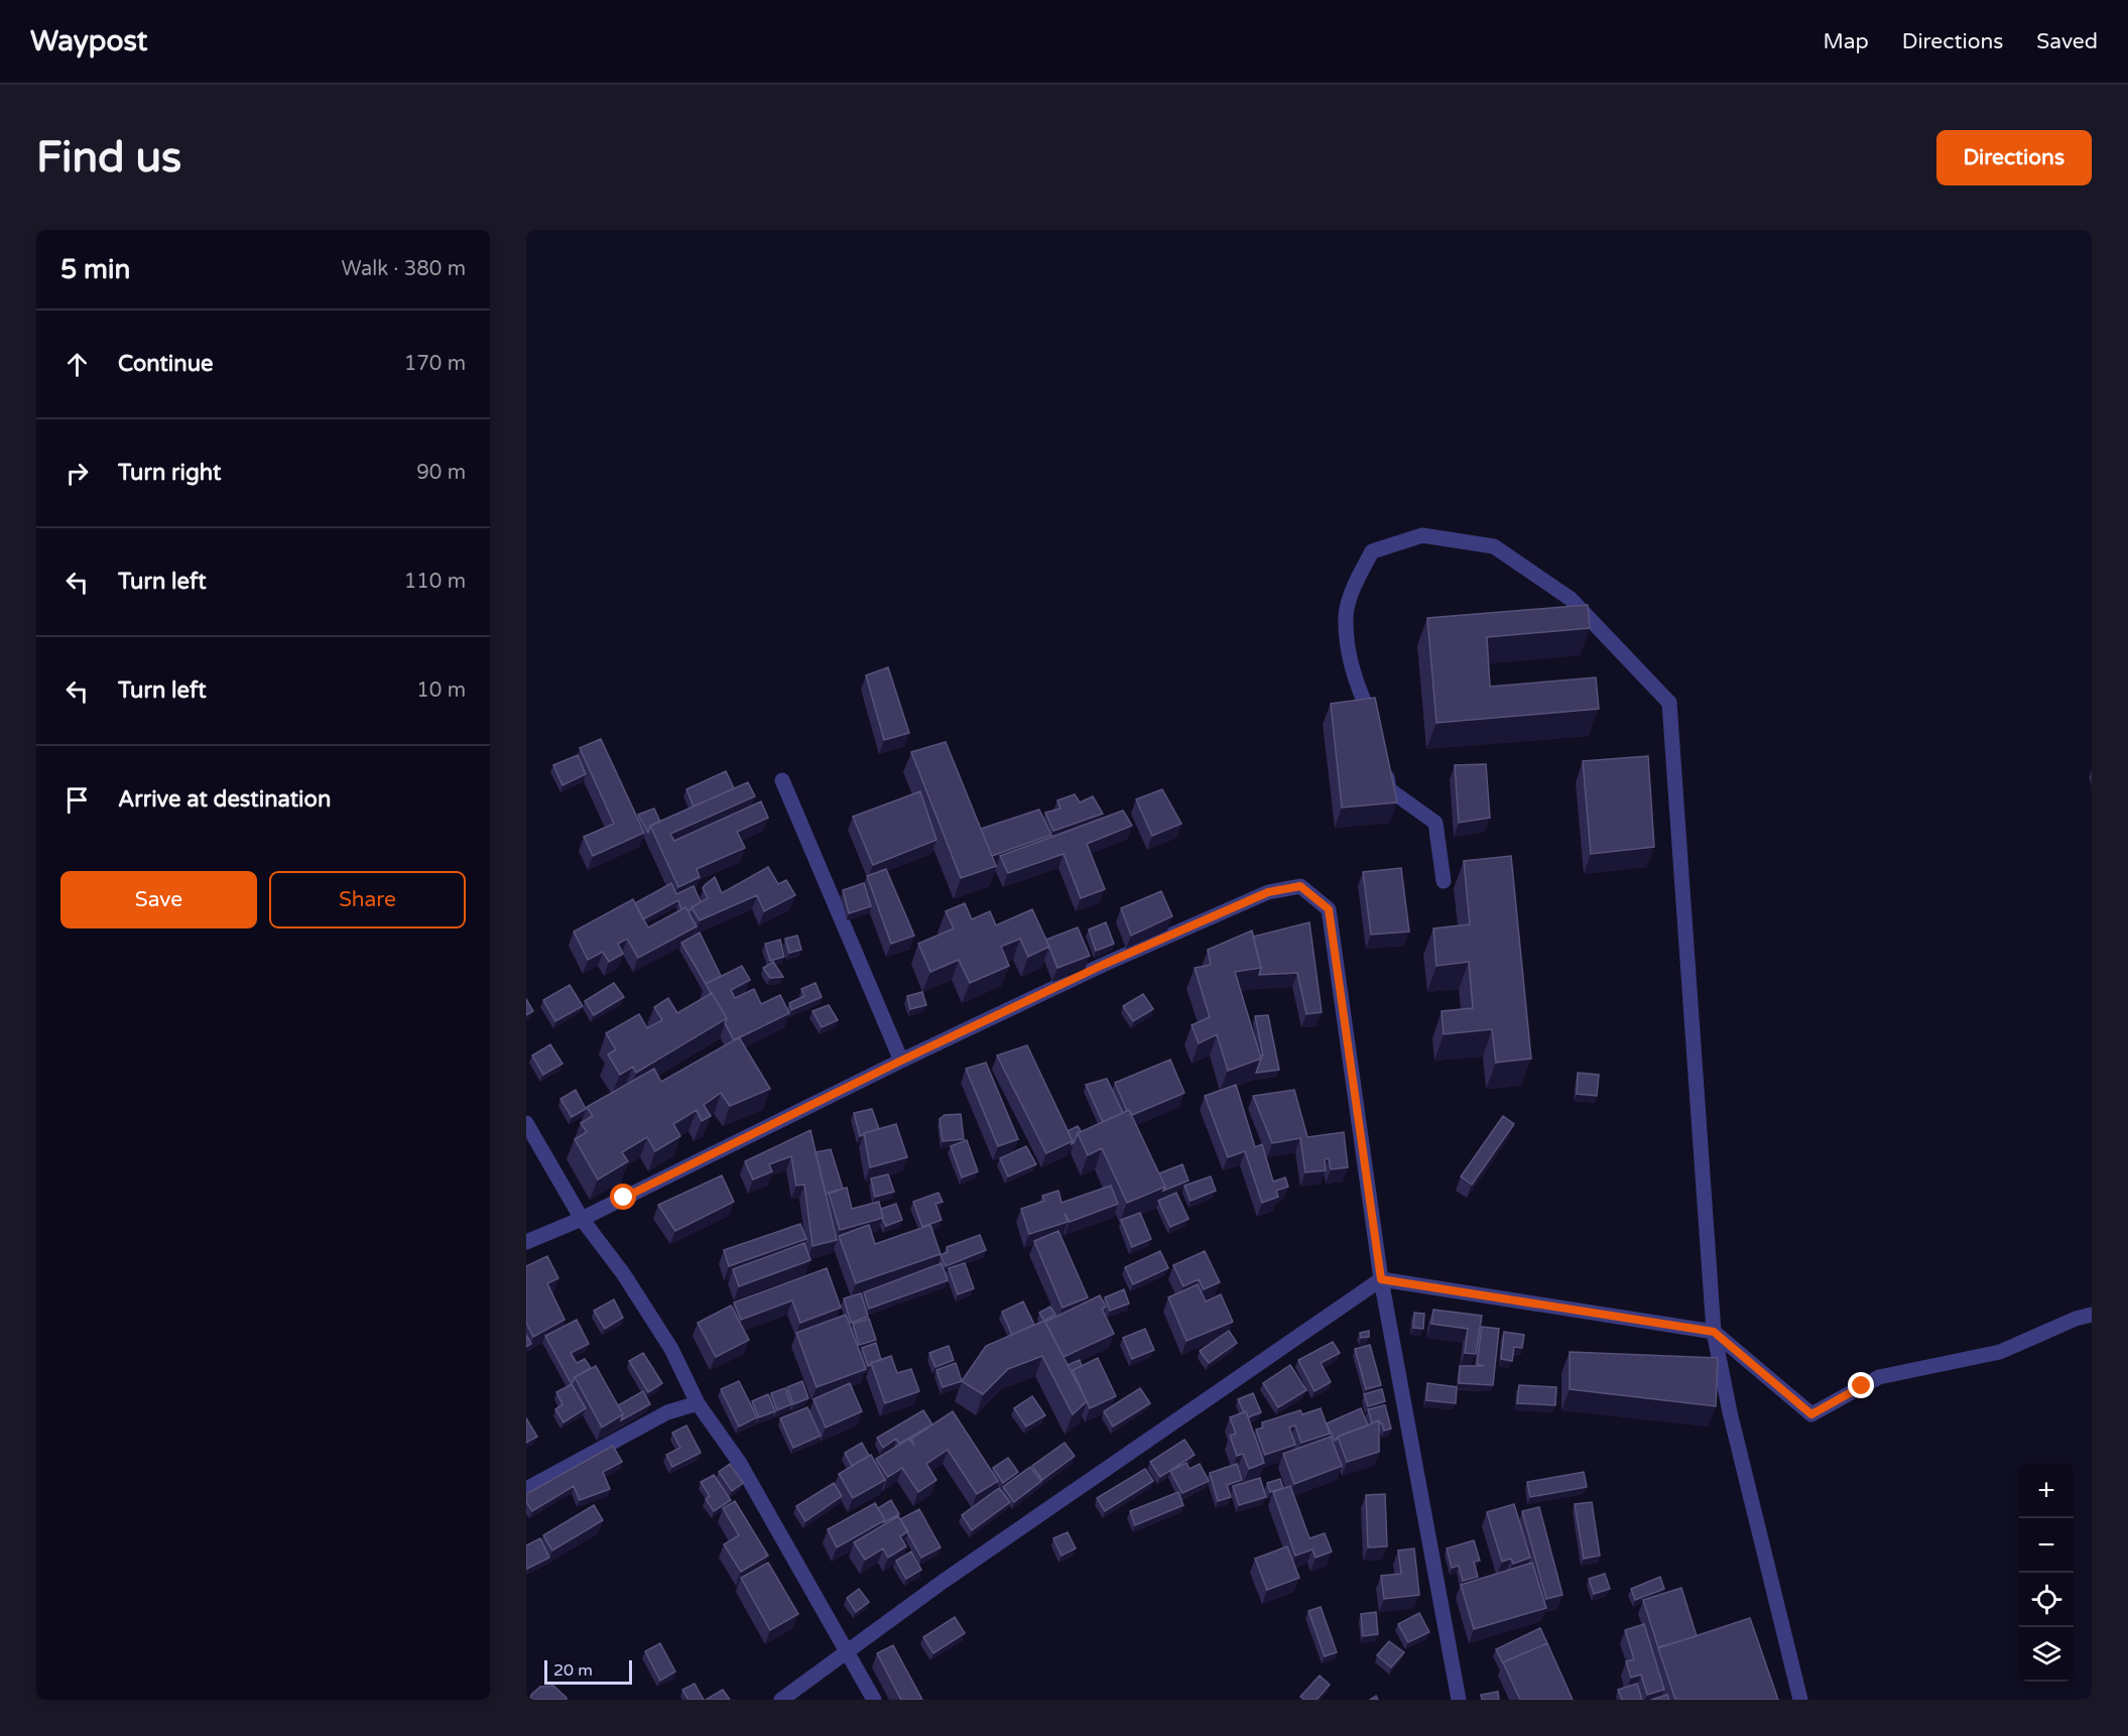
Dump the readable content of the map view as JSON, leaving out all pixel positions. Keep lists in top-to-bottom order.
{
  "scale_bar": "20 m",
  "page": {
    "header": "Waypost",
    "nav": ["Map", "Directions", "Saved"],
    "buttons": [
      "Directions",
      ["Save", "Share"]
    ],
    "title": "Find us",
    "heading": ["5 min", "Walk · 380 m"],
    "list": [
      ["Continue", "170 m"],
      ["Turn right", "90 m"],
      ["Turn left", "110 m"],
      ["Turn left", "10 m"],
      "Arrive at destination"
    ],
    "map_buttons": ["+", "−"],
    "scale": "20 m"
  }
}
